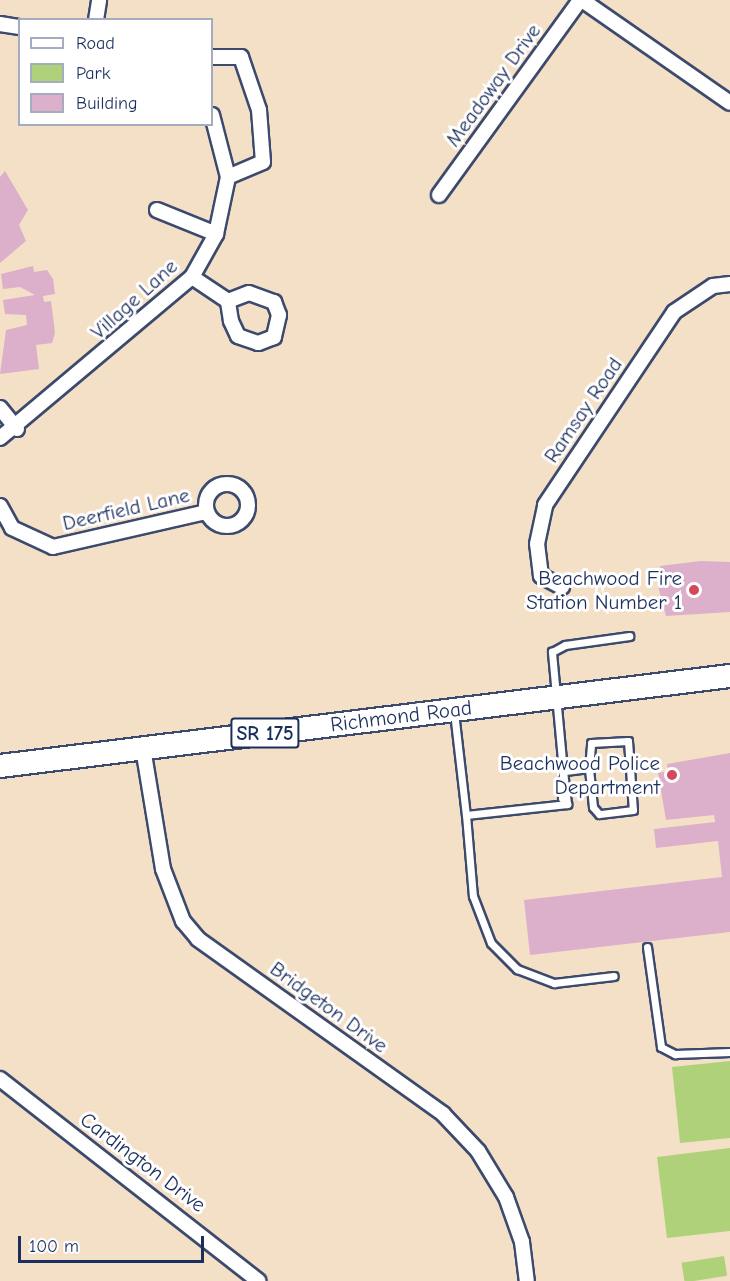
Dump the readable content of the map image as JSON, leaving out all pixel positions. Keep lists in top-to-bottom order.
{
  "streets": {
    "main road": ["Richmond Road", "SR 175"],
    "street": [
      "Meadoway Drive",
      "Village Lane",
      "Ramsay Road",
      "Deerfield Lane",
      "Bridgeton Drive",
      "Cardington Drive"
    ]
  },
  "crossings": [
    ["Richmond Road", "Bridgeton Drive"]
  ],
  "places": ["Beachwood Fire Station Number 1", "Beachwood Police Department"],
  "legend": ["Road", "Park", "Building"],
  "scale_bar": "100 m"
}
